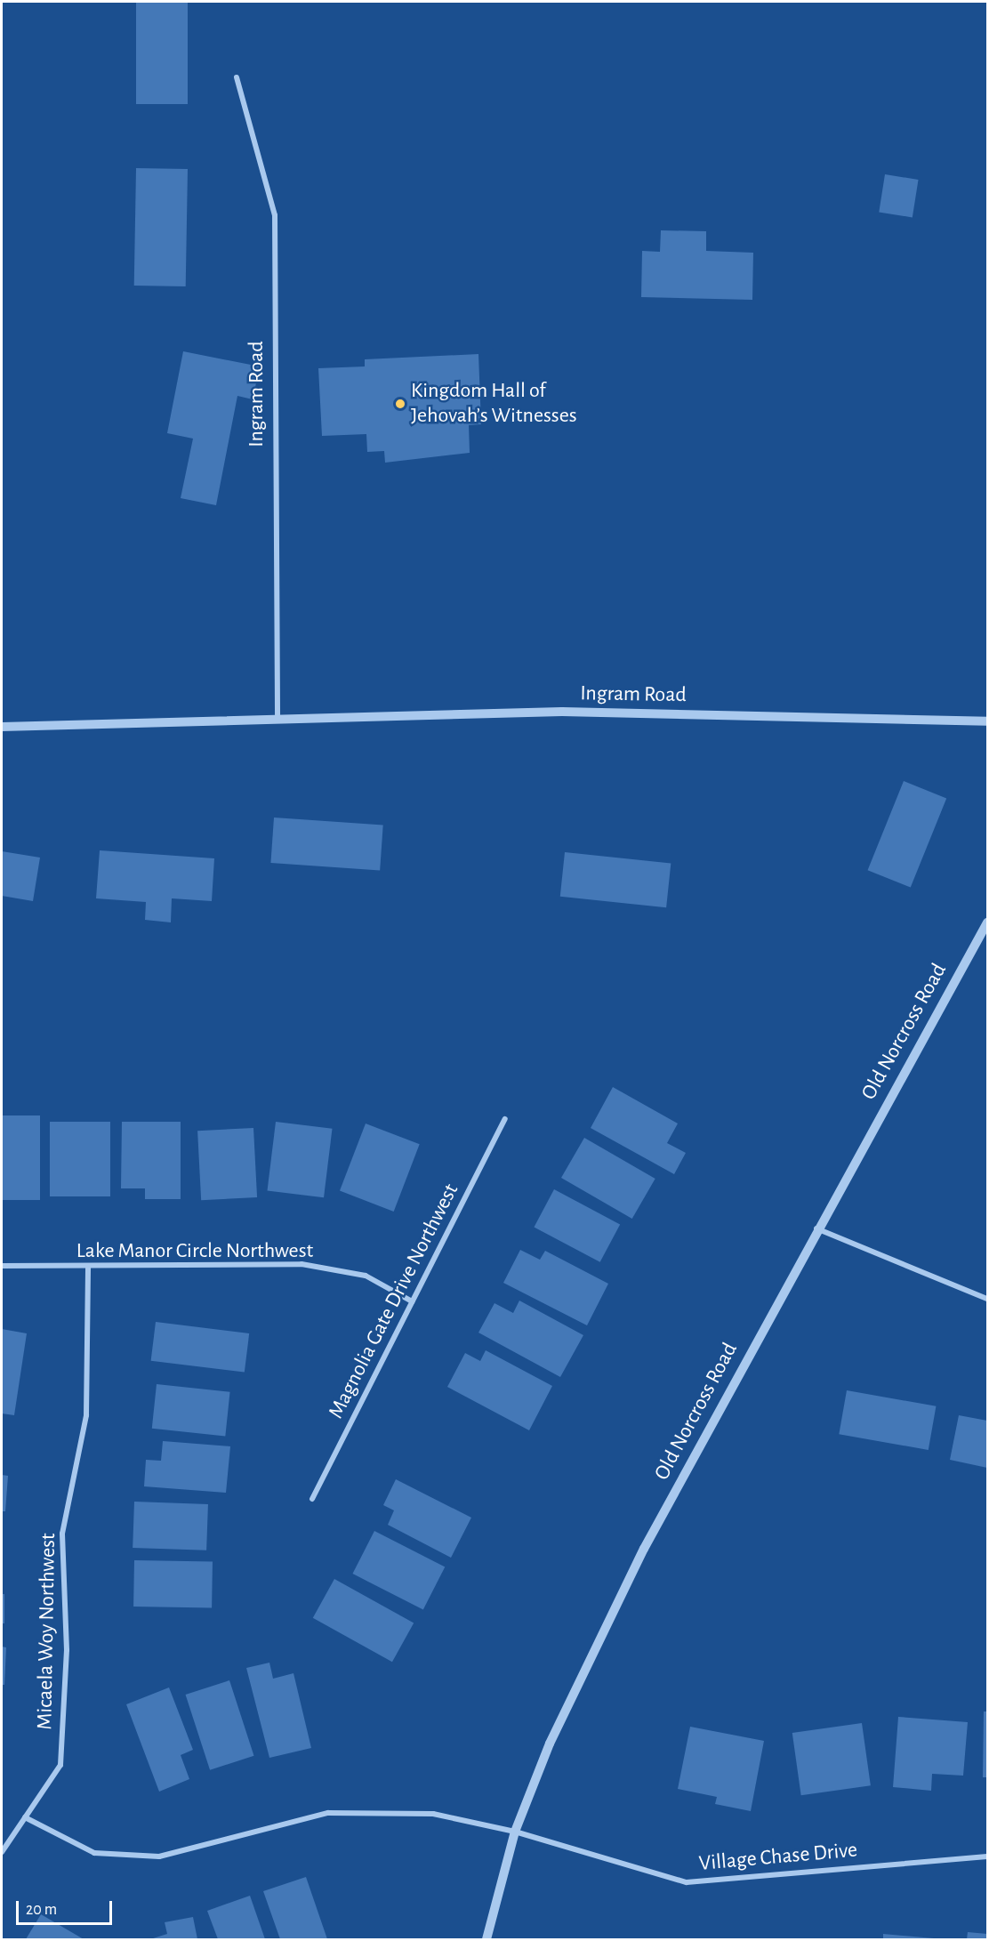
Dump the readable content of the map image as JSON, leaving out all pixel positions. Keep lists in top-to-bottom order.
{
  "streets": {
    "street": [
      "Ingram Road",
      "Old Norcross Road",
      "Lake Manor Circle Northwest",
      "Magnolia Gate Drive Northwest",
      "Micaela Woy Northwest",
      "Village Chase Drive"
    ]
  },
  "crossings": [
    ["Old Norcross Road", "Village Chase Drive"],
    ["Lake Manor Circle Northwest", "Magnolia Gate Drive Northwest"],
    ["Lake Manor Circle Northwest", "Micaela Woy Northwest"],
    ["Micaela Woy Northwest", "Village Chase Drive"]
  ],
  "places": ["Kingdom Hall of Jehovah’s Witnesses"],
  "scale_bar": "20 m"
}
